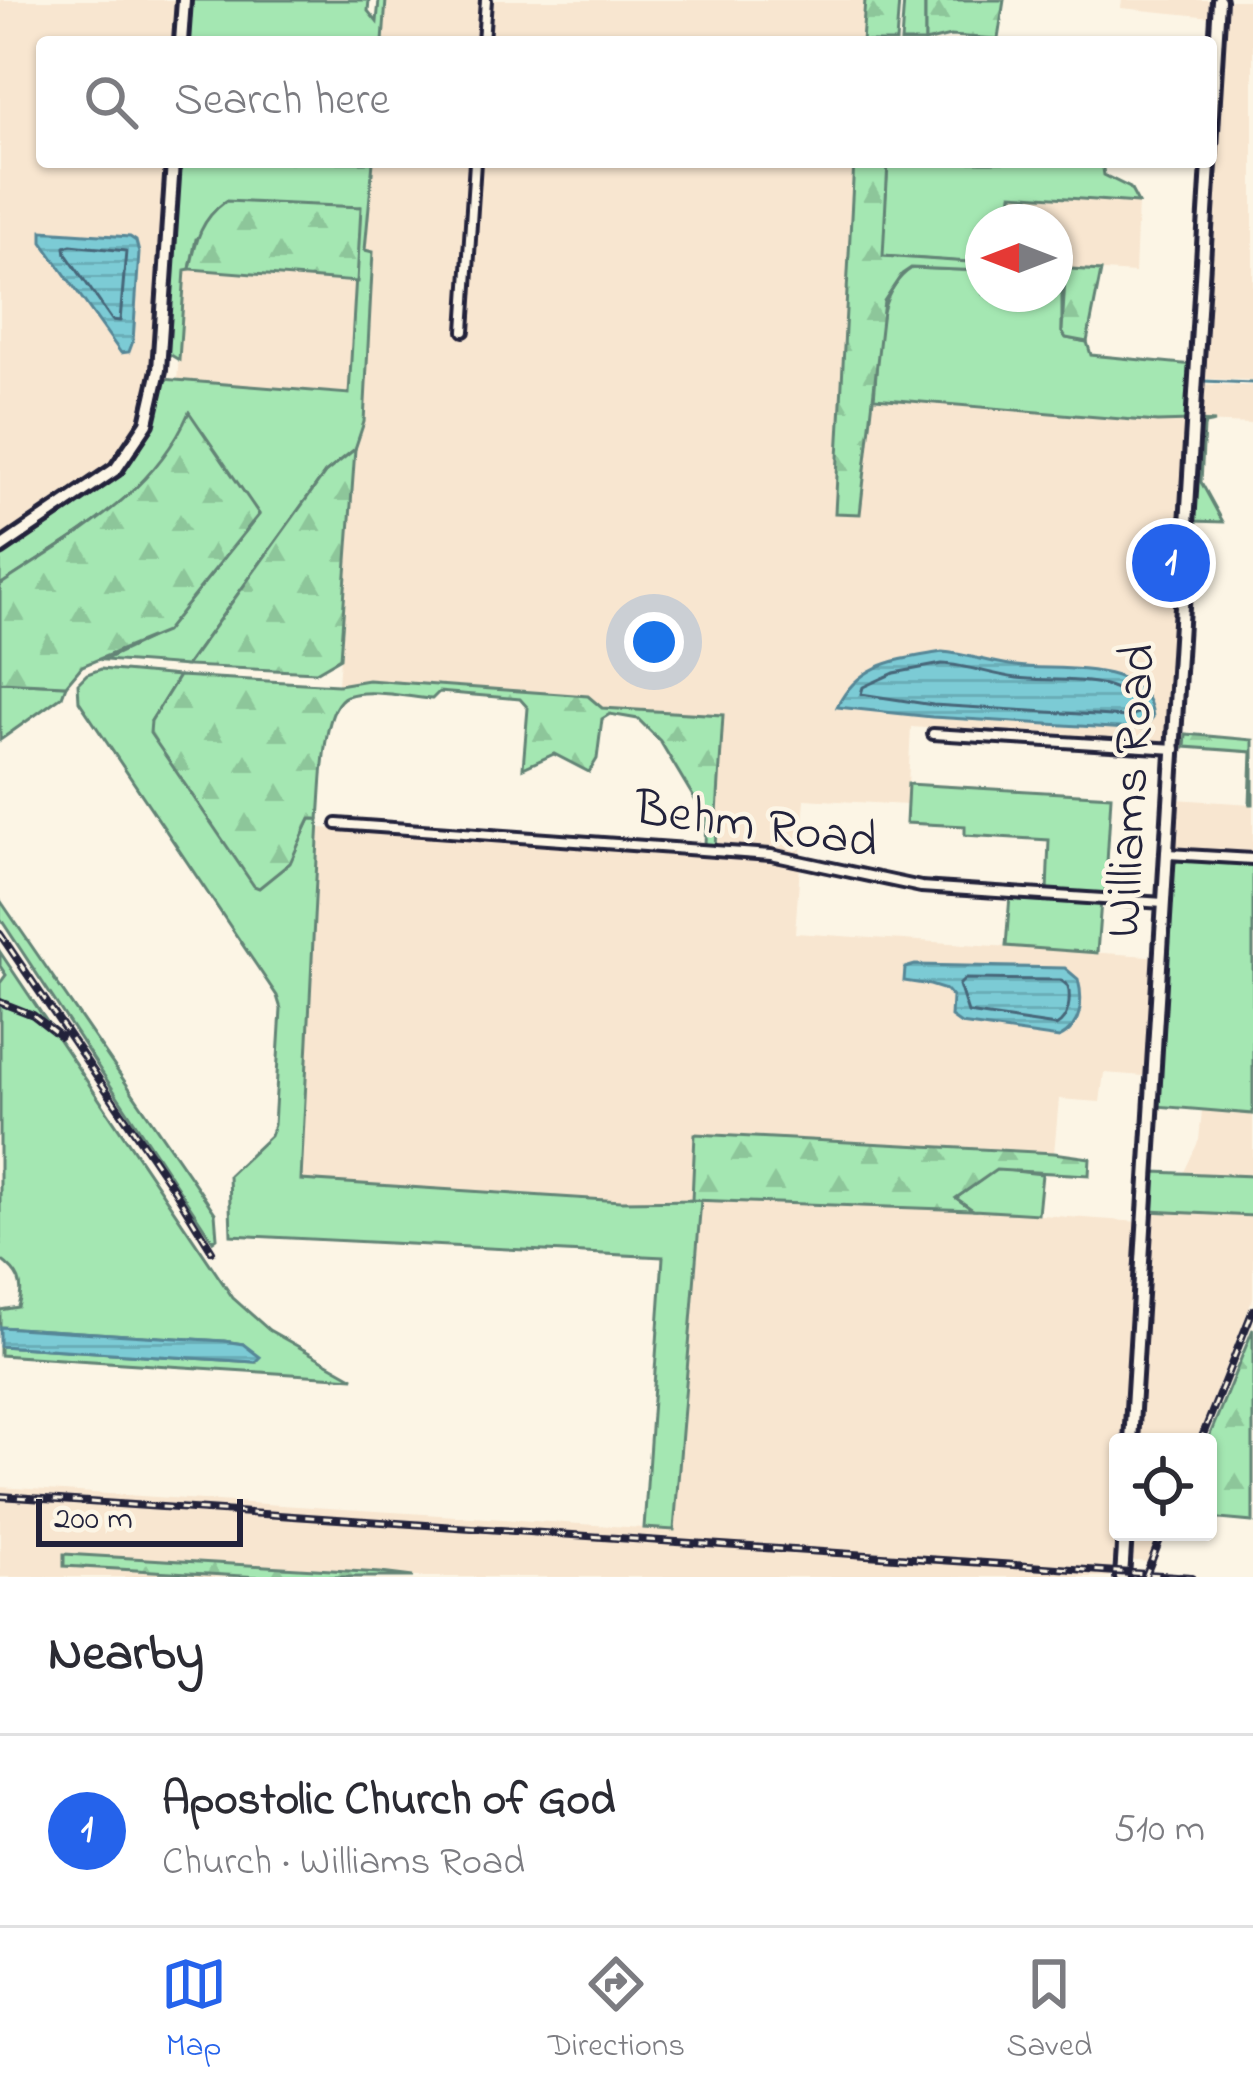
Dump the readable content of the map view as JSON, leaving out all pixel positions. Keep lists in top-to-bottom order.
{
  "streets": {
    "main road": ["Williams Road"],
    "street": ["Behm Road"]
  },
  "crossings": [
    ["Williams Road", "Behm Road"]
  ],
  "scale_bar": "200 m",
  "north": "left",
  "page": {
    "search": "Search here",
    "pins": "1",
    "scale": "200 m",
    "heading": "Nearby",
    "list": [
      {
        "mark": "1",
        "name": "Apostolic Church of God",
        "note": "Church · Williams Road",
        "value": "510 m"
      }
    ],
    "nav": ["Map", "Directions", "Saved"]
  }
}
